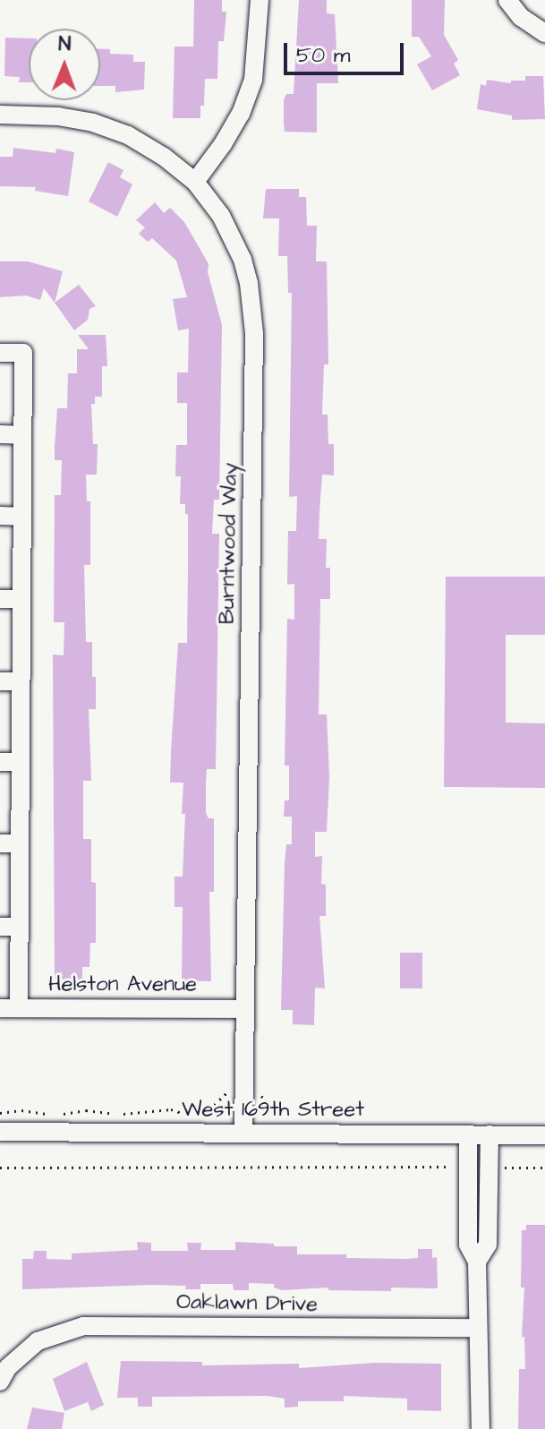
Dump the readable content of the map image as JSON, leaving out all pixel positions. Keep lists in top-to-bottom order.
{
  "streets": {
    "street": [
      "Burntwood Way",
      "Helston Avenue",
      "West 169th Street",
      "Oaklawn Drive"
    ]
  },
  "crossings": [
    ["Burntwood Way", "Helston Avenue"],
    ["Burntwood Way", "West 169th Street"]
  ],
  "scale_bar": "50 m",
  "north": "top"
}
